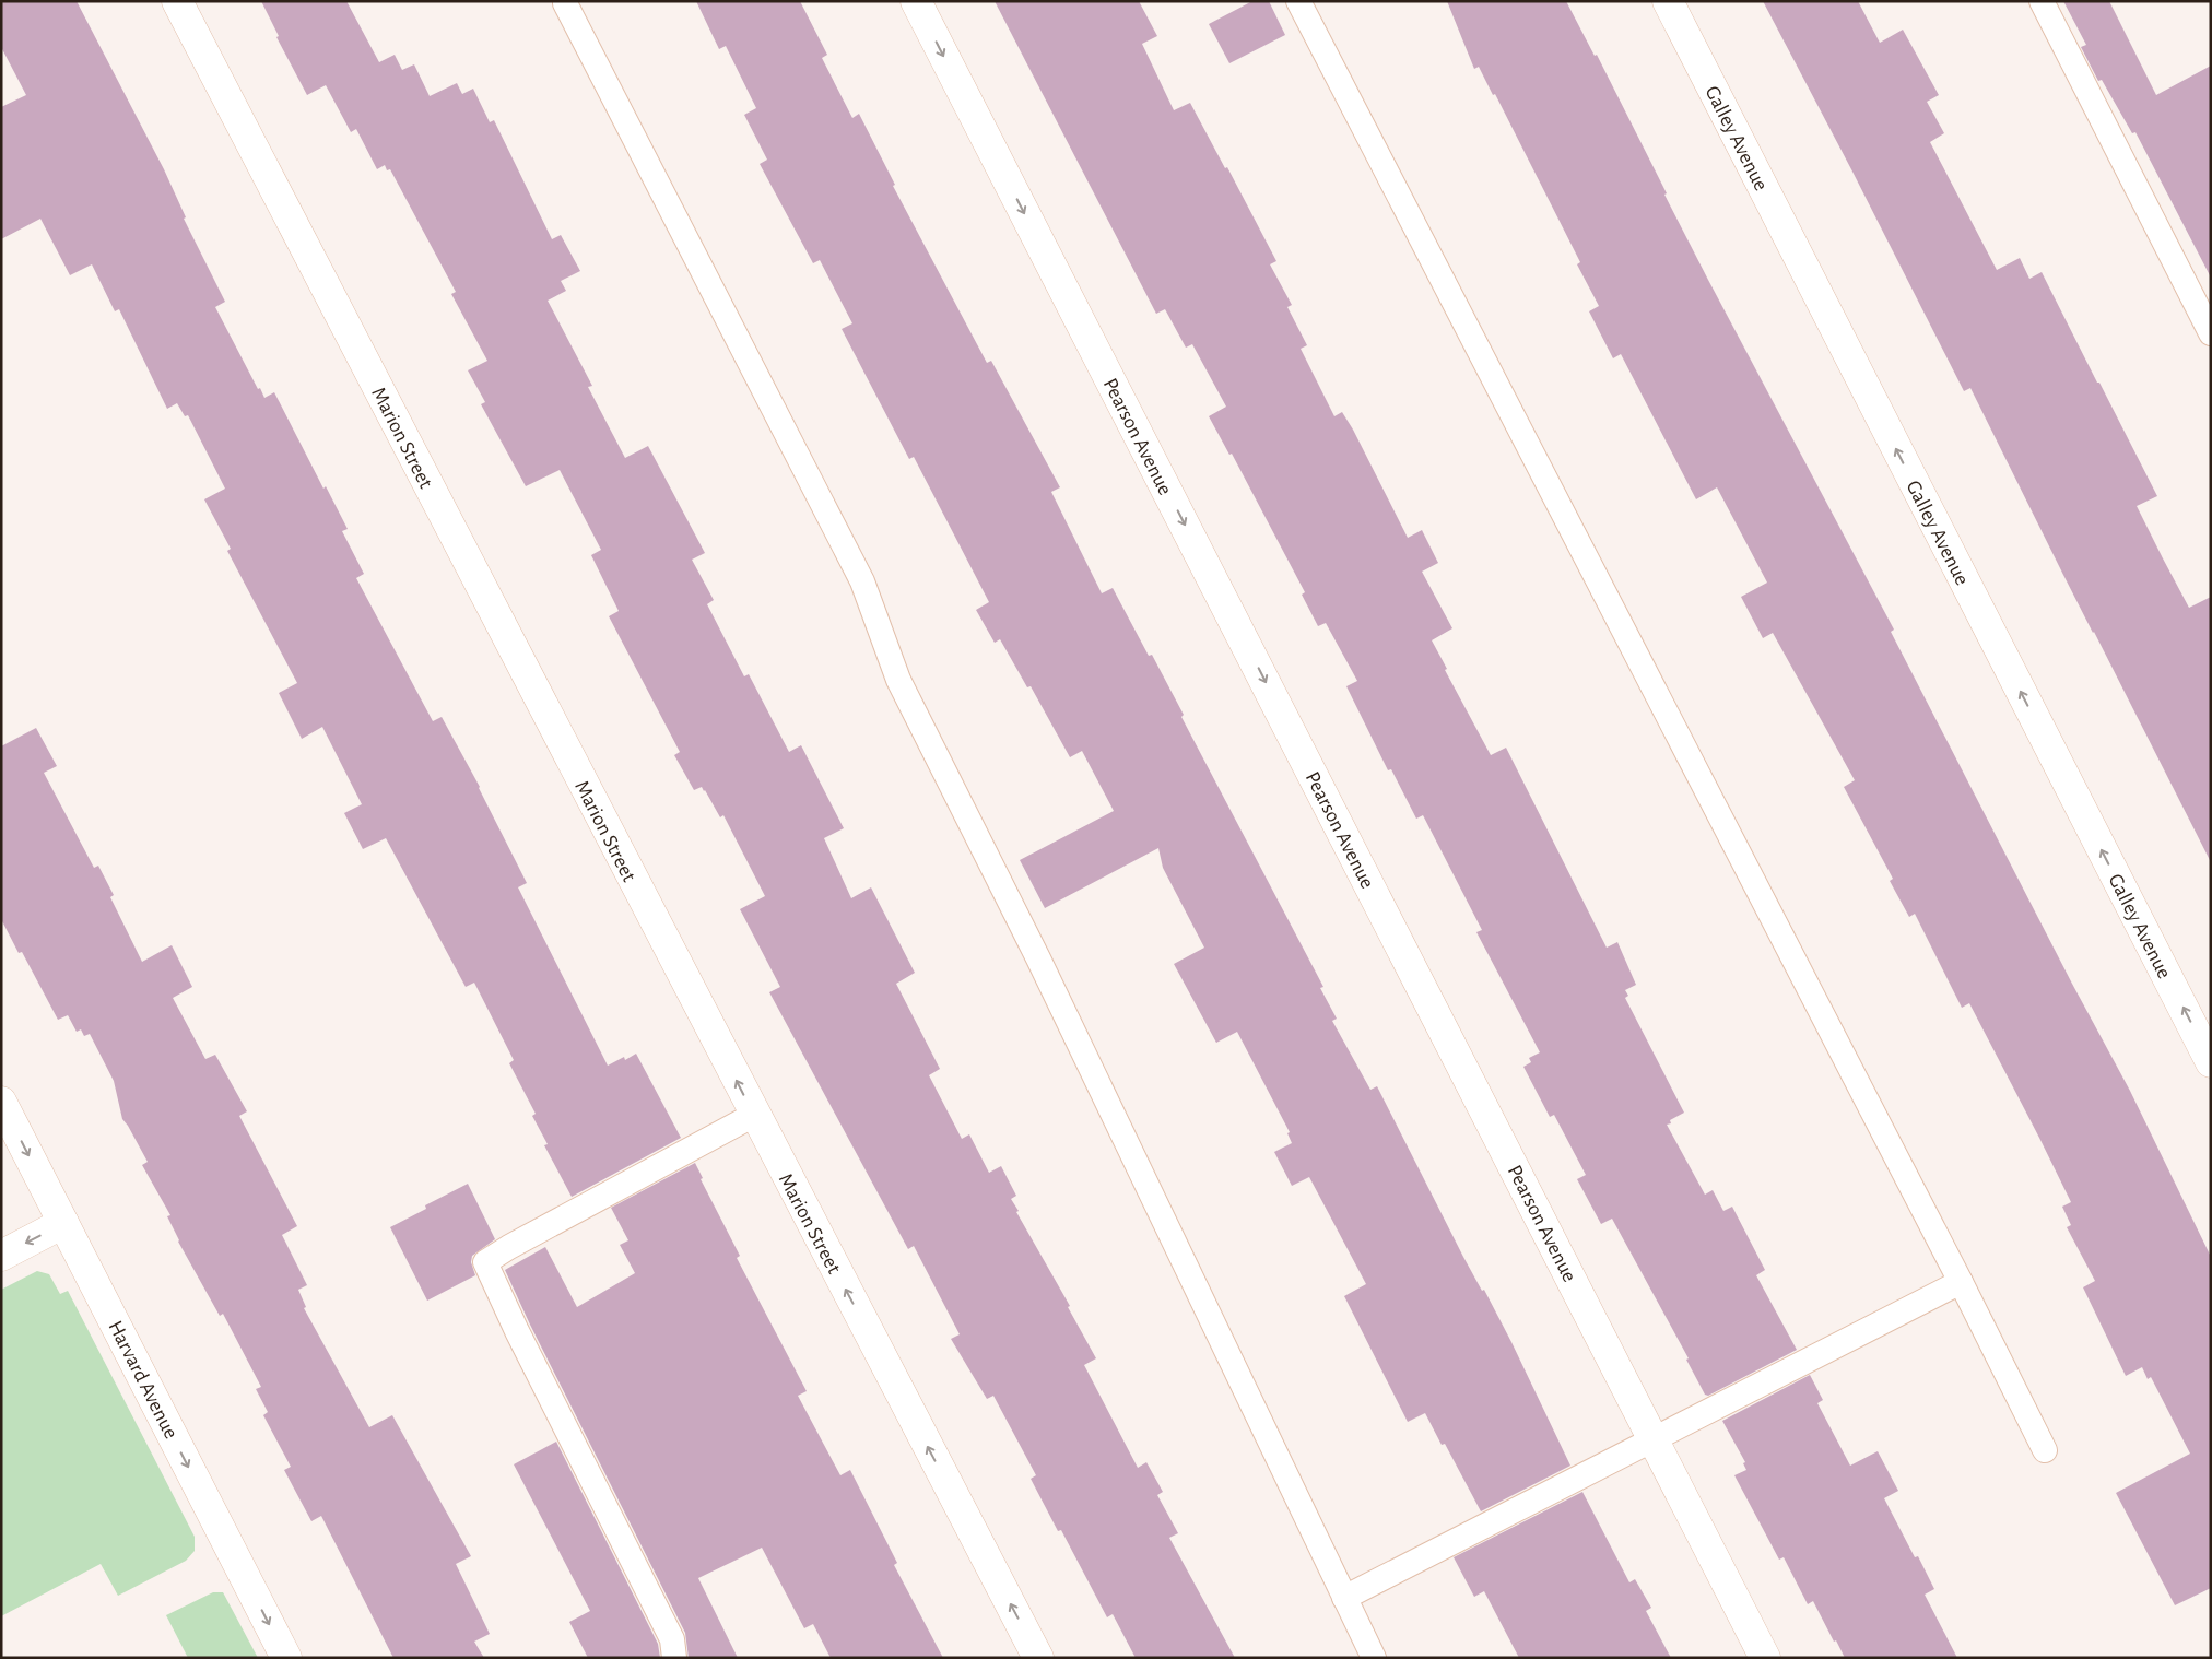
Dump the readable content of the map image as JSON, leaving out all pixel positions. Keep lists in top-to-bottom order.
{
  "streets": {
    "street": [
      "Galley Avenue",
      "Pearson Avenue",
      "Marion Street",
      "Harvard Avenue"
    ]
  },
  "one_way": [
    "Galley Avenue",
    "Pearson Avenue",
    "Marion Street",
    "Harvard Avenue"
  ]
}
